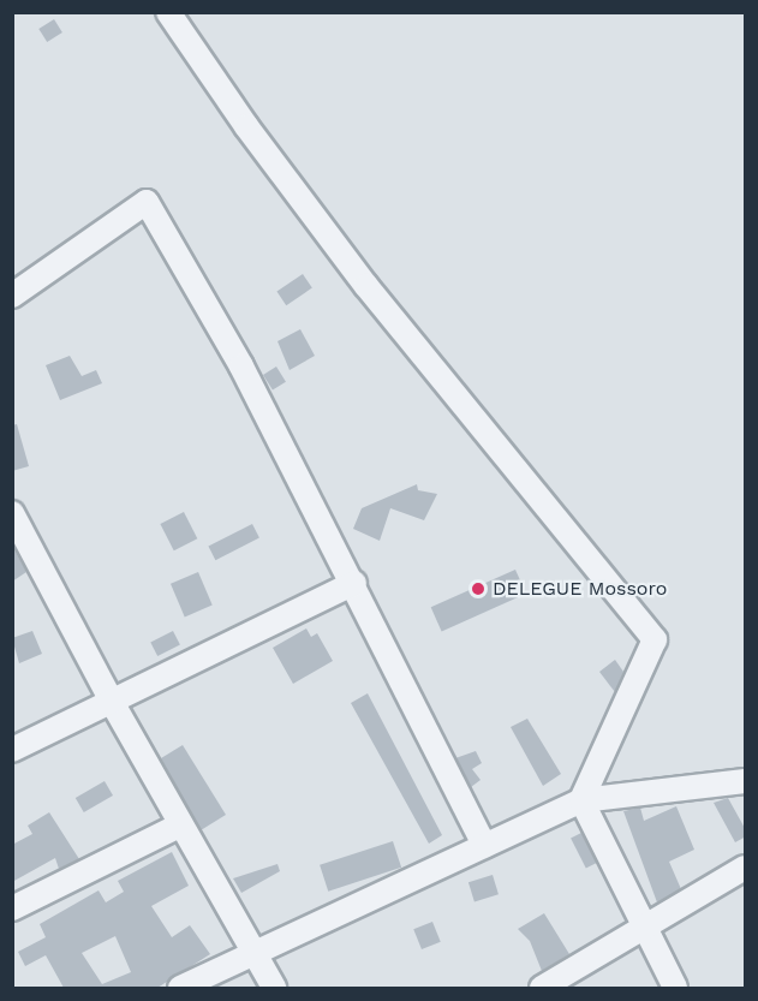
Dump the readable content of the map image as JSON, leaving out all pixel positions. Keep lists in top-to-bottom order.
{
  "places": ["DELEGUE Mossoro"]
}
